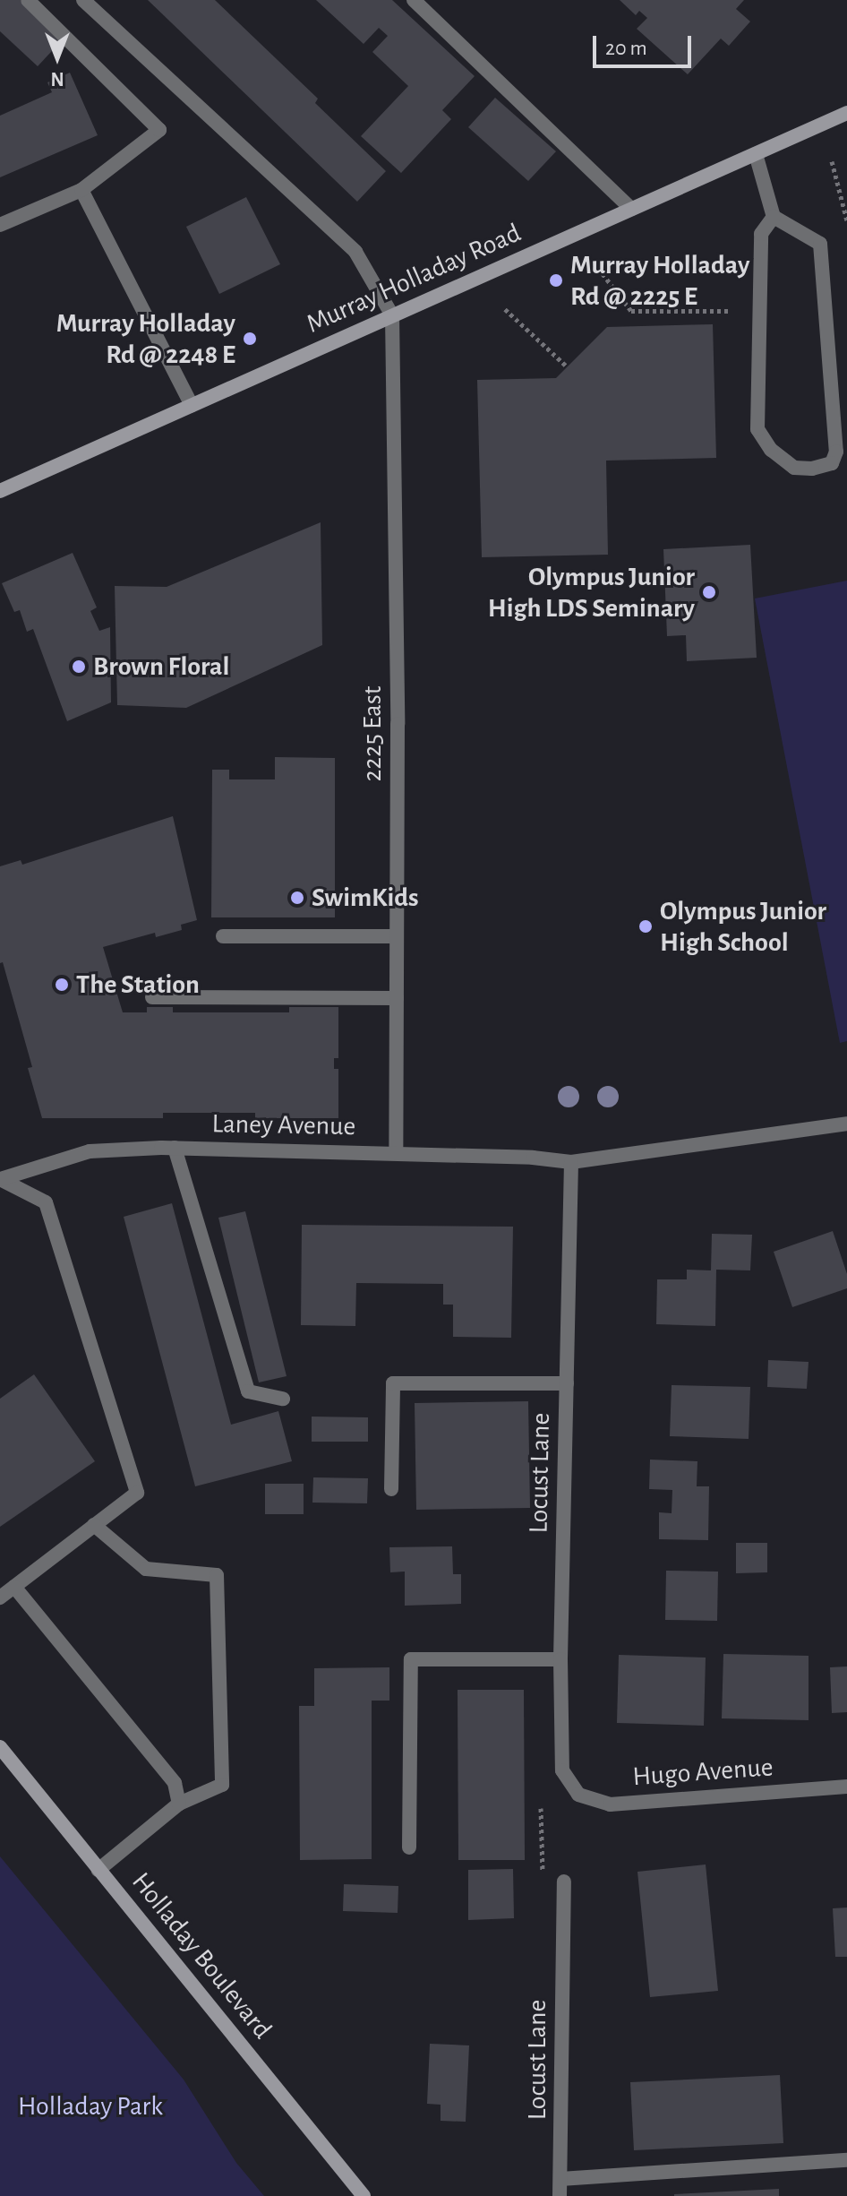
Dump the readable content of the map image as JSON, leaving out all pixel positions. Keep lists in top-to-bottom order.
{
  "streets": {
    "main road": ["Murray Holladay Road", "Holladay Boulevard"],
    "street": [
      "2225 East",
      "Laney Avenue",
      "Locust Lane",
      "Hugo Avenue"
    ]
  },
  "crossings": [
    ["Murray Holladay Road", "2225 East"],
    ["2225 East", "Laney Avenue"],
    ["Laney Avenue", "Locust Lane"],
    ["Locust Lane", "Hugo Avenue"]
  ],
  "parks": ["Holladay Park"],
  "places": [
    "Murray Holladay Rd @ 2225 E",
    "Murray Holladay Rd @ 2248 E",
    "Olympus Junior High LDS Seminary",
    "Brown Floral",
    "SwimKids",
    "Olympus Junior High School",
    "The Station"
  ],
  "scale_bar": "20 m",
  "north": "bottom"
}
